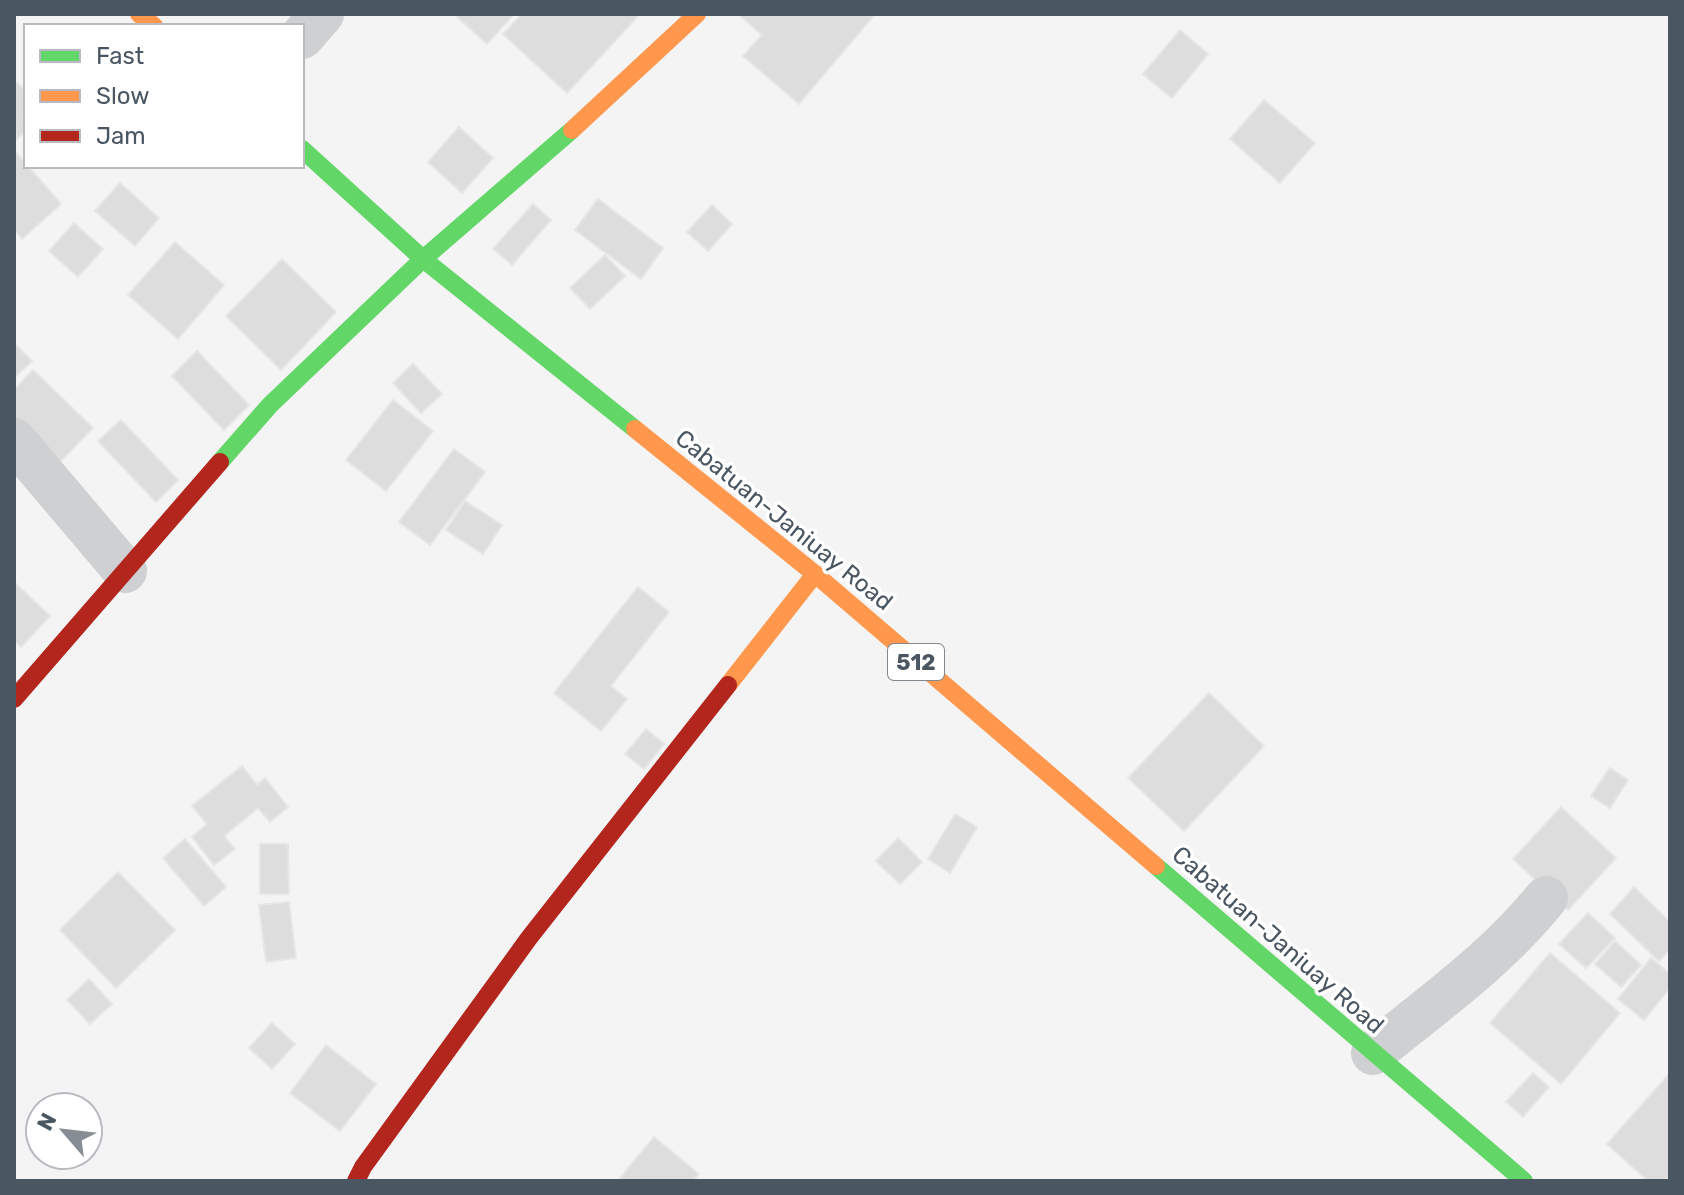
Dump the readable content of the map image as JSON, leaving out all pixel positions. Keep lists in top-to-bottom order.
{
  "streets": {
    "street": ["Cabatuan-Janiuay Road", "512"]
  },
  "legend": ["Fast", "Slow", "Jam"],
  "north": "top left"
}
